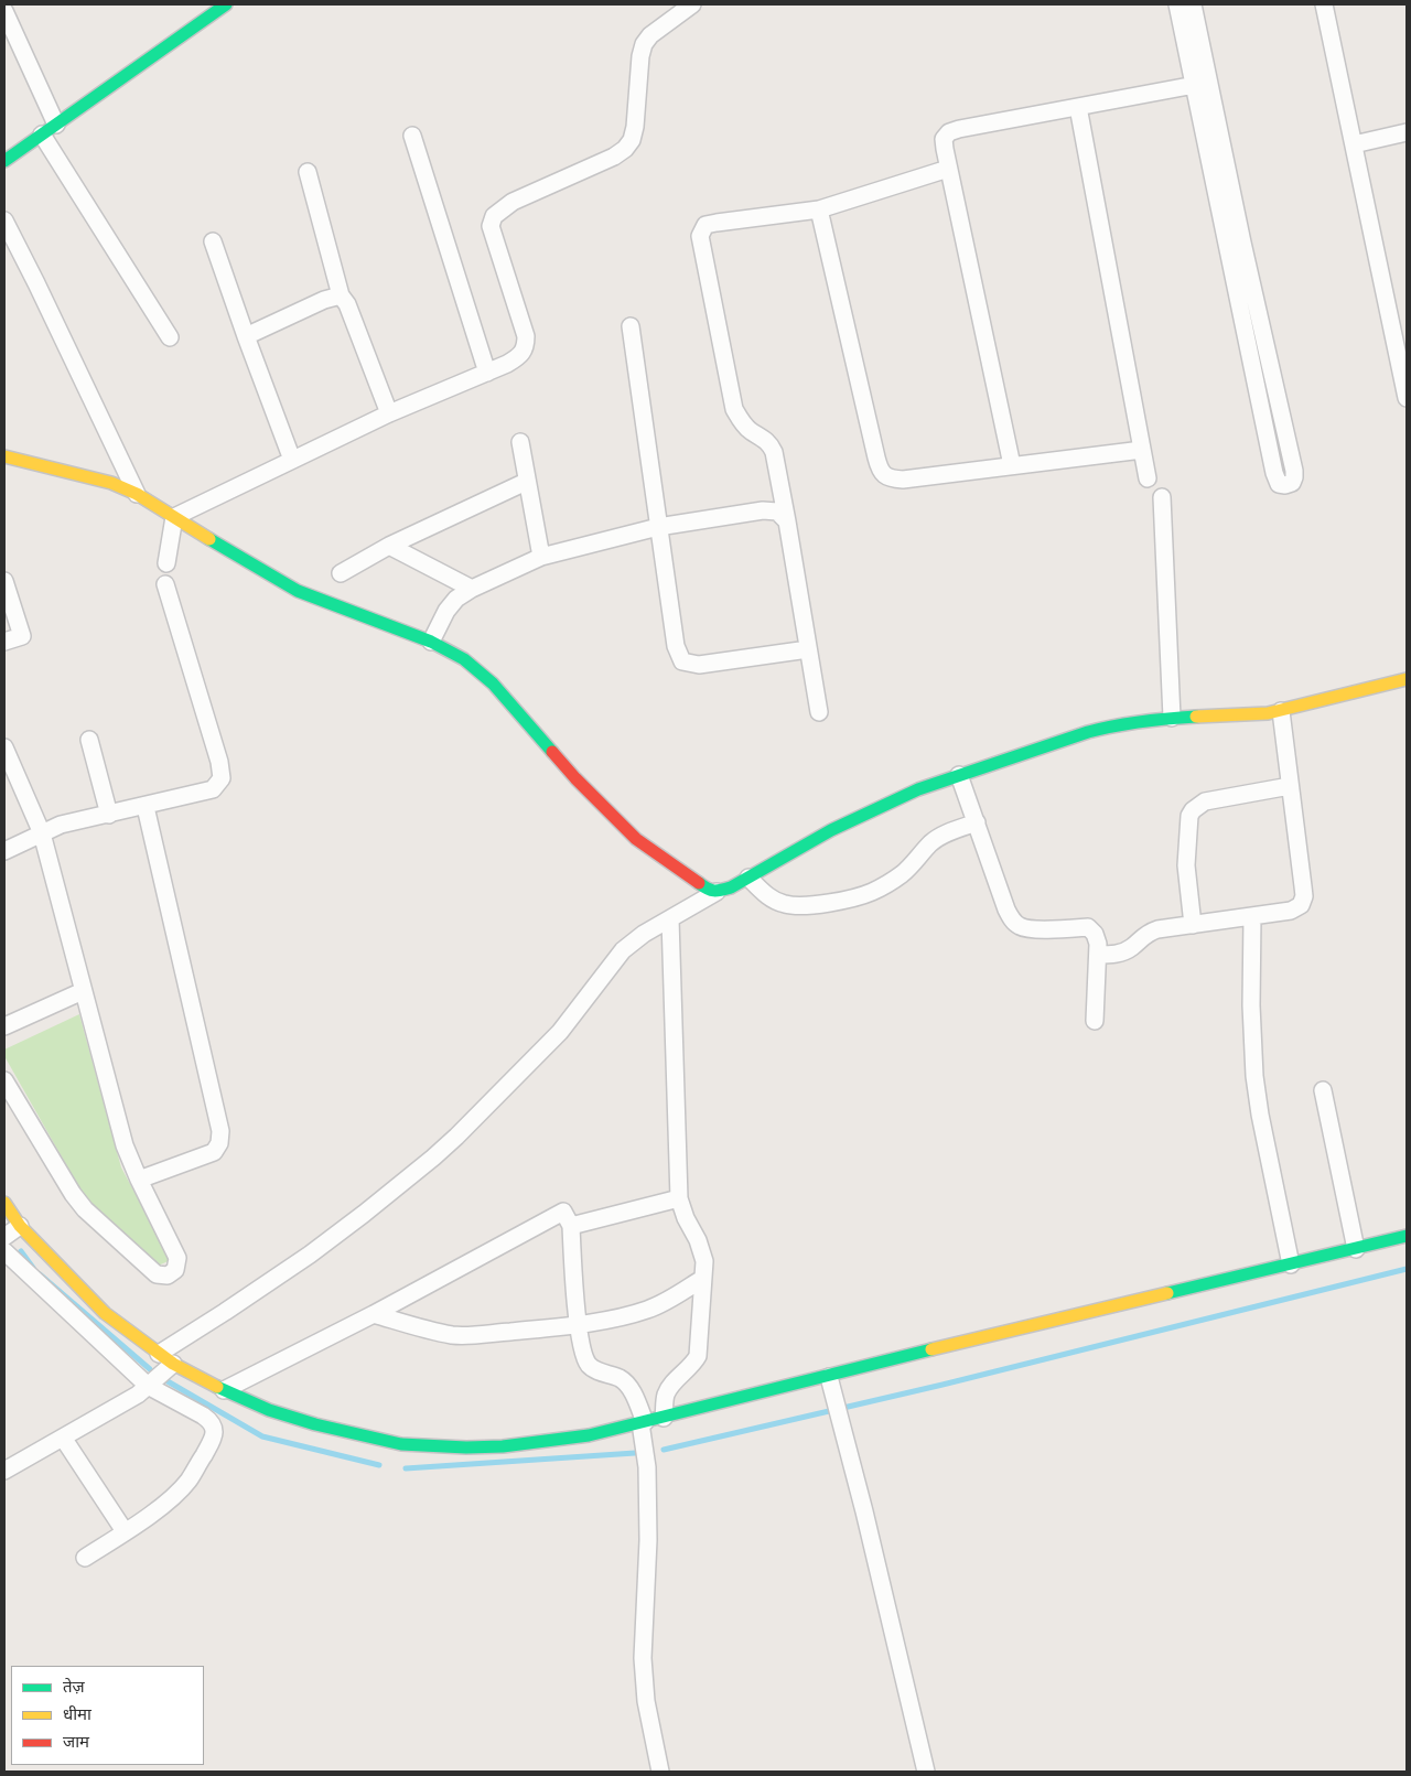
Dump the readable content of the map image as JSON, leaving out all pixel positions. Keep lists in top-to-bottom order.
{
  "legend": ["तेज़", "धीमा", "जाम"]
}
